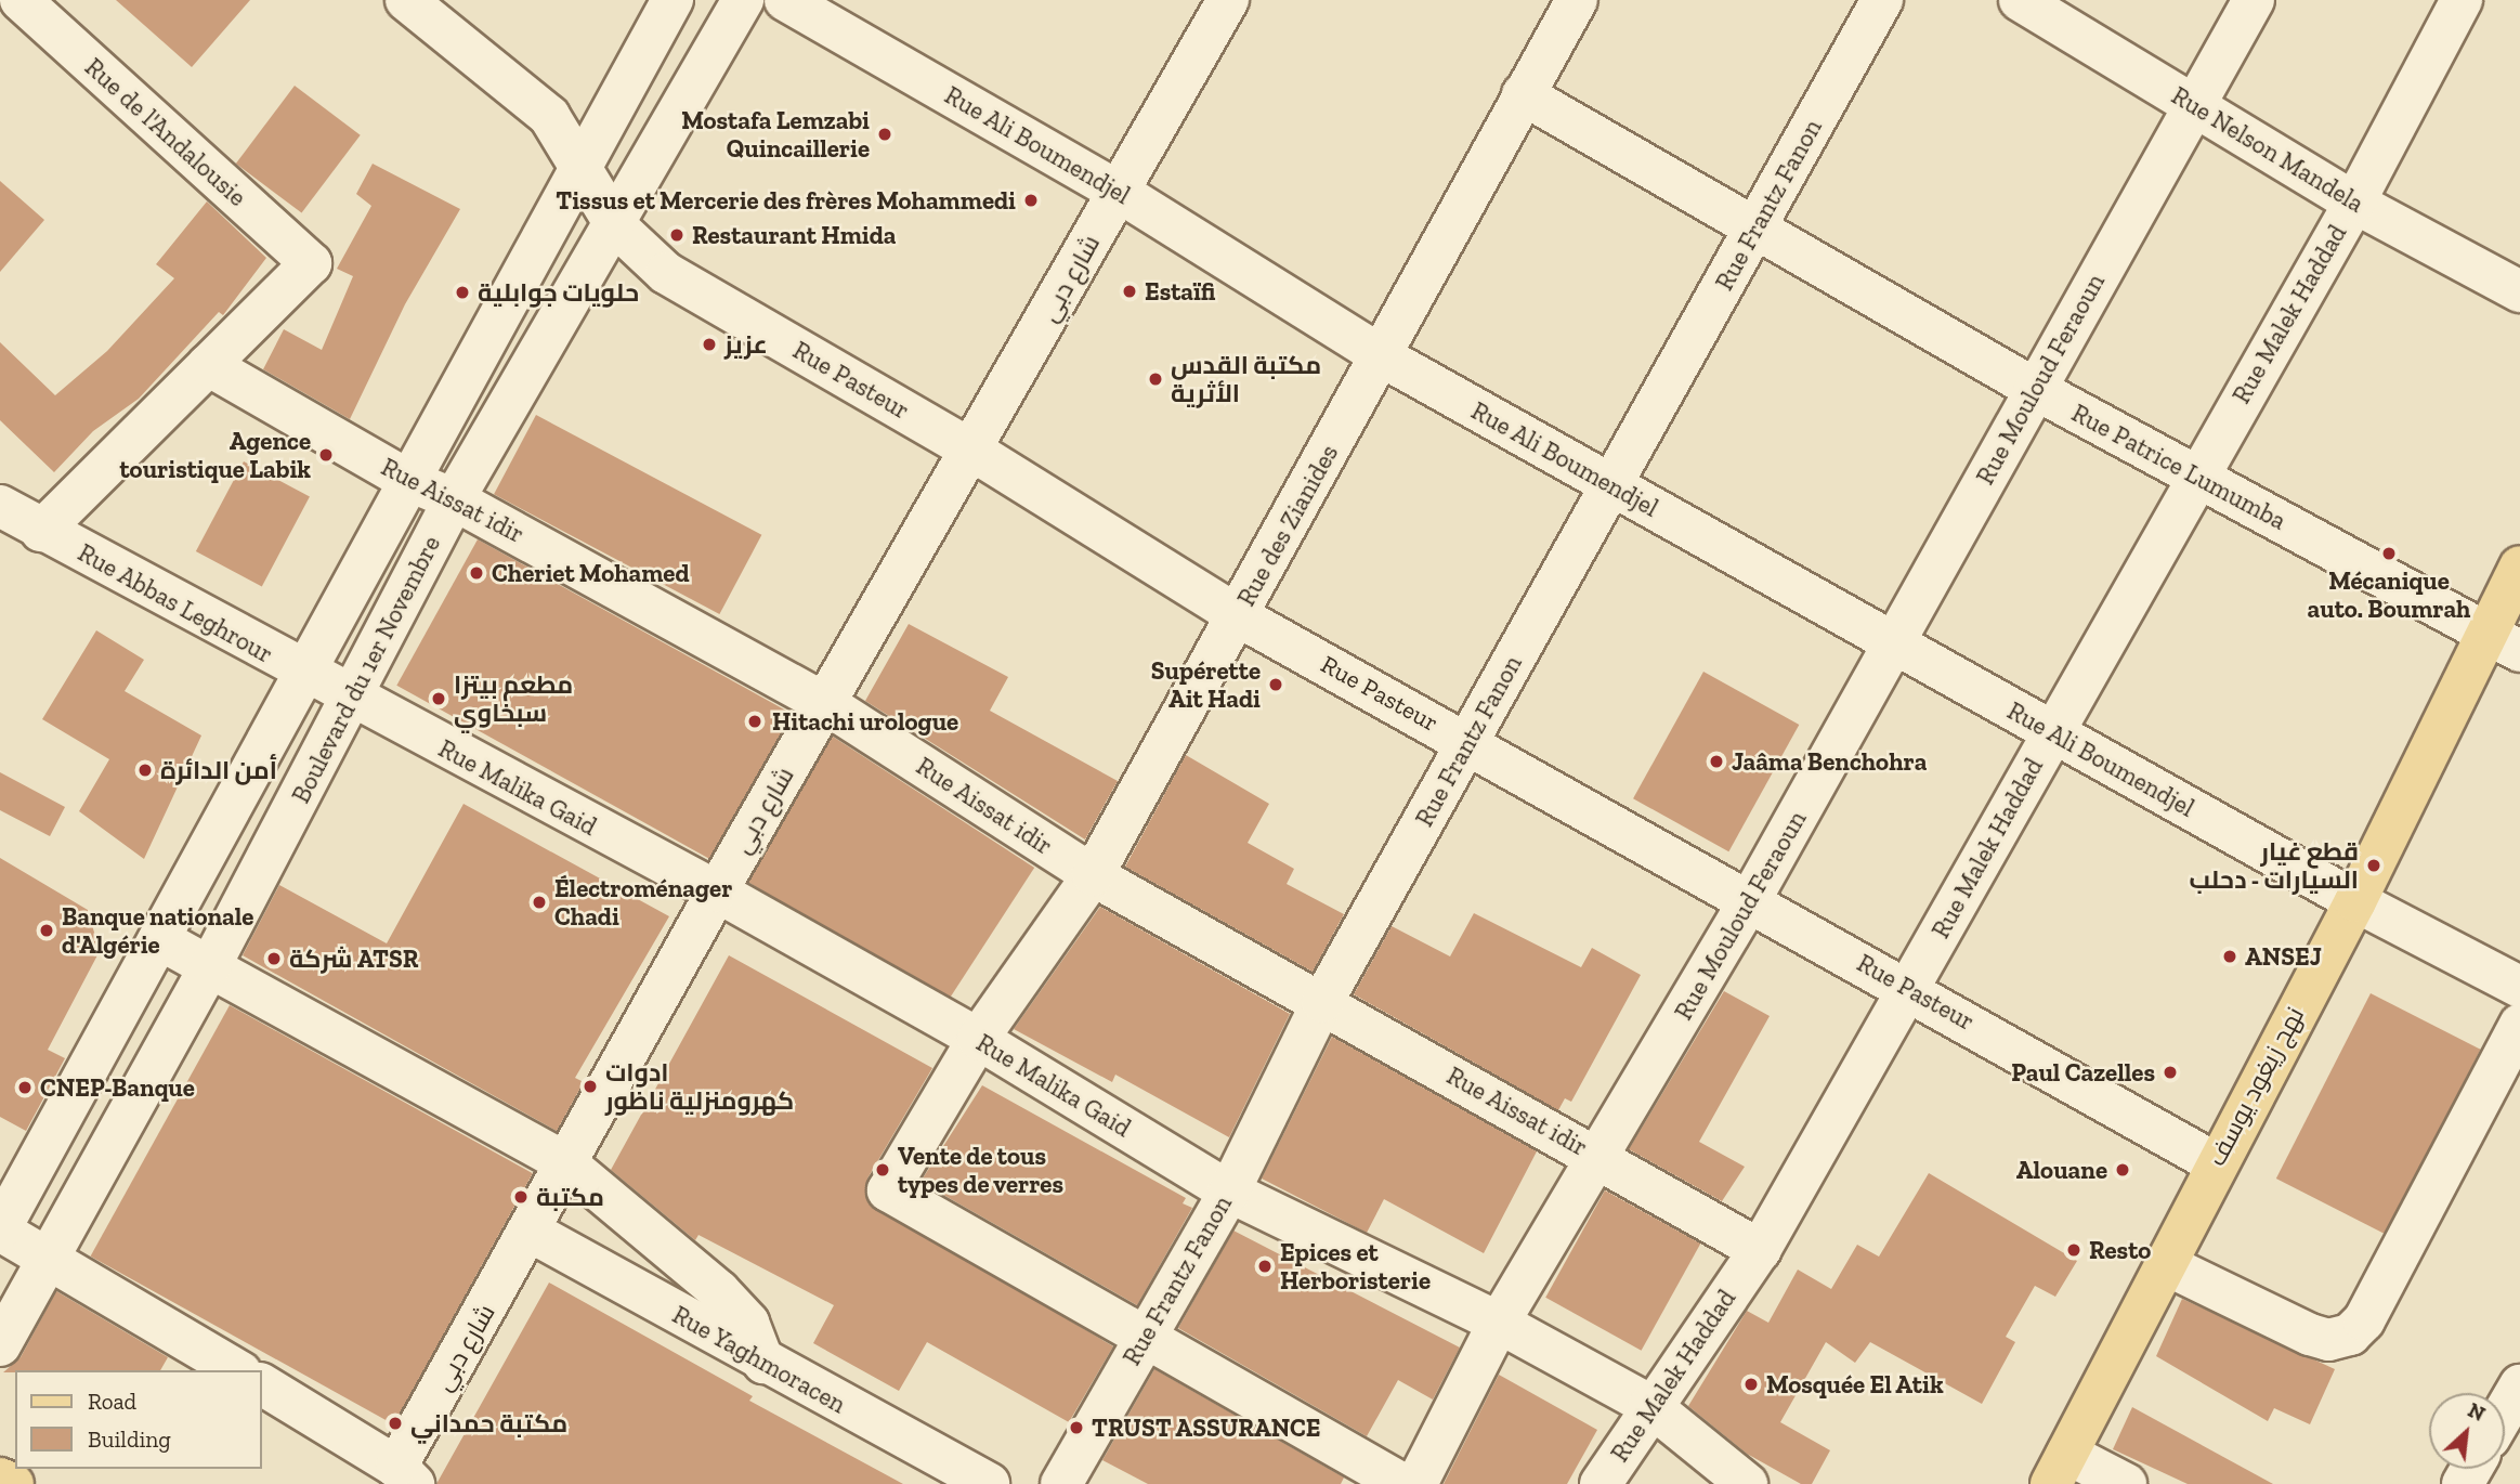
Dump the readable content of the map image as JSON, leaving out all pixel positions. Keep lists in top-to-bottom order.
{
  "streets": {
    "main road": ["نهج زيغود يوسف"],
    "street": [
      "Rue de l'Andalousie",
      "Rue Ali Boumendjel",
      "Rue Nelson Mandela",
      "Rue Frantz Fanon",
      "شارع دبي",
      "Rue Malek Haddad",
      "Rue Mouloud Feraoun",
      "Rue Pasteur",
      "Rue Patrice Lumumba",
      "Rue Aissat idir",
      "Rue des Zianides",
      "Rue Abbas Leghrour",
      "Boulevard du 1er Novembre",
      "Rue Malika Gaid",
      "Rue Yaghmoracen"
    ]
  },
  "crossings": [
    ["Rue de l'Andalousie", "Rue Aissat idir"],
    ["Rue Ali Boumendjel", "Rue Frantz Fanon"],
    ["Rue Ali Boumendjel", "شارع دبي"],
    ["Rue Ali Boumendjel", "Rue Malek Haddad"],
    ["Rue Ali Boumendjel", "Rue Mouloud Feraoun"],
    ["Rue Ali Boumendjel", "Rue des Zianides"],
    ["Rue Ali Boumendjel", "نهج زيغود يوسف"],
    ["Rue Nelson Mandela", "Rue Malek Haddad"],
    ["Rue Nelson Mandela", "Rue Mouloud Feraoun"],
    ["Rue Frantz Fanon", "Rue Pasteur"],
    ["Rue Frantz Fanon", "Rue Patrice Lumumba"],
    ["Rue Frantz Fanon", "Rue Aissat idir"],
    ["Rue Frantz Fanon", "Rue des Zianides"],
    ["Rue Frantz Fanon", "Rue Malika Gaid"],
    ["شارع دبي", "Rue Pasteur"],
    ["شارع دبي", "Rue Aissat idir"],
    ["شارع دبي", "Rue Malika Gaid"],
    ["شارع دبي", "Rue Yaghmoracen"],
    ["Rue Malek Haddad", "Rue Pasteur"],
    ["Rue Malek Haddad", "Rue Patrice Lumumba"],
    ["Rue Malek Haddad", "Rue Aissat idir"],
    ["Rue Malek Haddad", "Rue Malika Gaid"],
    ["Rue Mouloud Feraoun", "Rue Pasteur"],
    ["Rue Mouloud Feraoun", "Rue Patrice Lumumba"],
    ["Rue Mouloud Feraoun", "Rue Aissat idir"],
    ["Rue Mouloud Feraoun", "Rue Malika Gaid"],
    ["Rue Pasteur", "Rue des Zianides"],
    ["Rue Pasteur", "Boulevard du 1er Novembre"],
    ["Rue Pasteur", "نهج زيغود يوسف"],
    ["Rue Patrice Lumumba", "Rue des Zianides"],
    ["Rue Patrice Lumumba", "نهج زيغود يوسف"],
    ["Rue Aissat idir", "Rue des Zianides"],
    ["Rue Aissat idir", "Boulevard du 1er Novembre"],
    ["Rue des Zianides", "Rue Malika Gaid"],
    ["Rue Abbas Leghrour", "Boulevard du 1er Novembre"],
    ["Rue Abbas Leghrour", "Rue Malika Gaid"],
    ["Boulevard du 1er Novembre", "Rue Malika Gaid"]
  ],
  "places": [
    "Mostafa Lemzabi Quincaillerie",
    "Tissus et Mercerie des frères Mohammedi",
    "Restaurant Hmida",
    "Estaïfi",
    "حلويات جوابلية",
    "عزيز",
    "مكتبة القدس الأثرية",
    "Agence touristique Labik",
    "Mécanique auto. Boumrah",
    "Cheriet Mohamed",
    "Supérette Ait Hadi",
    "مطعم بيتزا سبخاوي",
    "Hitachi urologue",
    "Jaâma Benchohra",
    "أمن الدائرة",
    "قطع غيار السيارات - دحلب",
    "Électroménager Chadi",
    "Banque nationale d'Algérie",
    "ANSEJ",
    "شركة ATSR",
    "Paul Cazelles",
    "ادوات كهرومنزلية ناظور",
    "CNEP-Banque",
    "Vente de tous types de verres",
    "Alouane",
    "مكتبة",
    "Resto",
    "Epices et Herboristerie",
    "Mosquée El Atik",
    "مكتبة حمداني",
    "TRUST ASSURANCE"
  ],
  "legend": ["Road", "Building"],
  "north": "top right"
}
